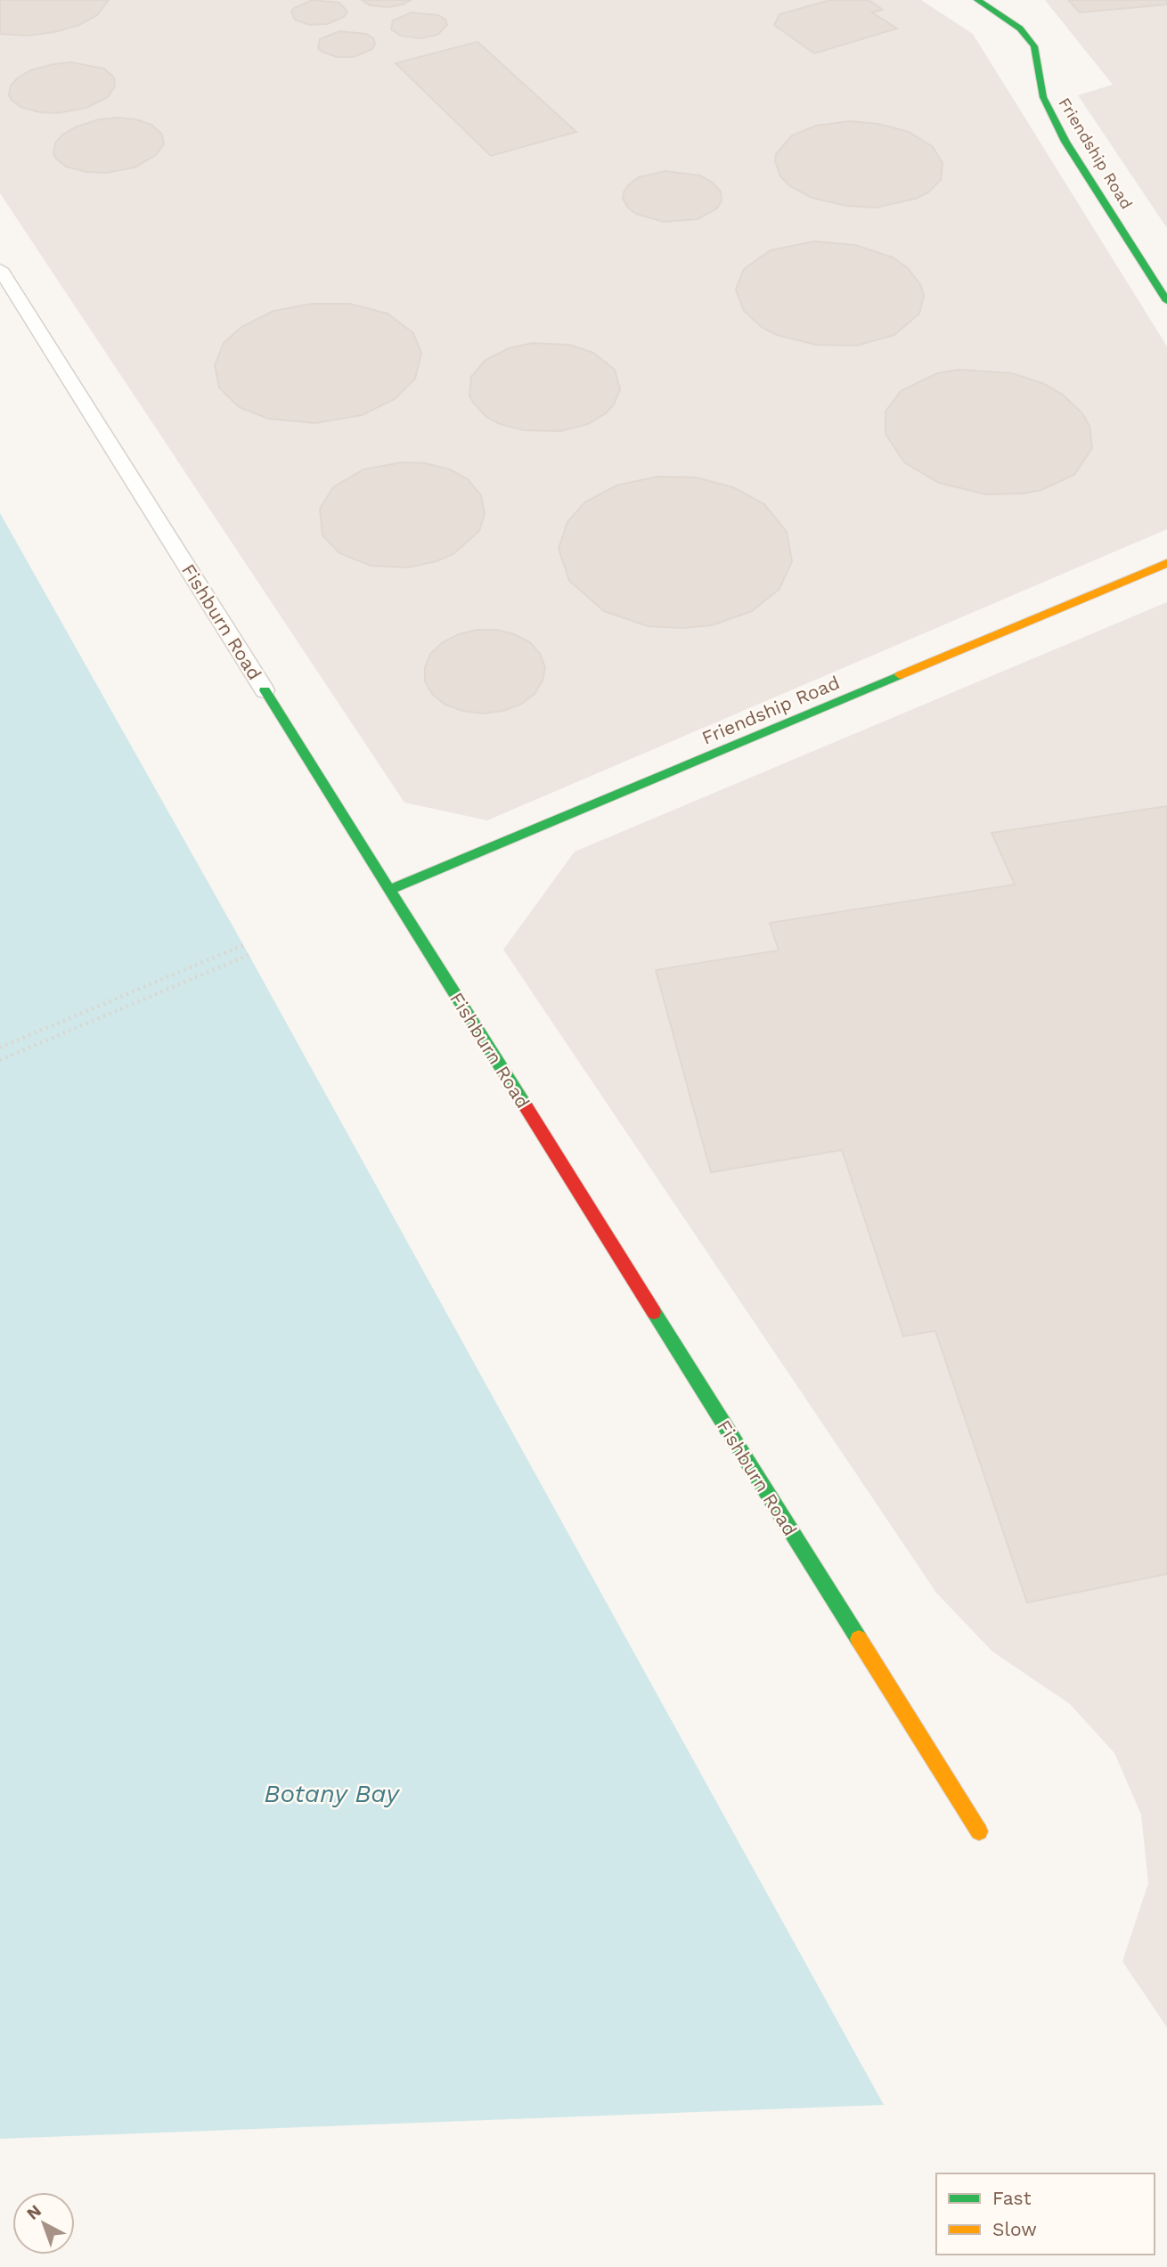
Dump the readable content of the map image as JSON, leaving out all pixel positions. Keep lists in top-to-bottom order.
{
  "streets": {
    "street": ["Friendship Road", "Fishburn Road"]
  },
  "crossings": [
    ["Friendship Road", "Fishburn Road"]
  ],
  "water": ["Botany Bay"],
  "legend": ["Fast", "Slow"],
  "north": "top left"
}
